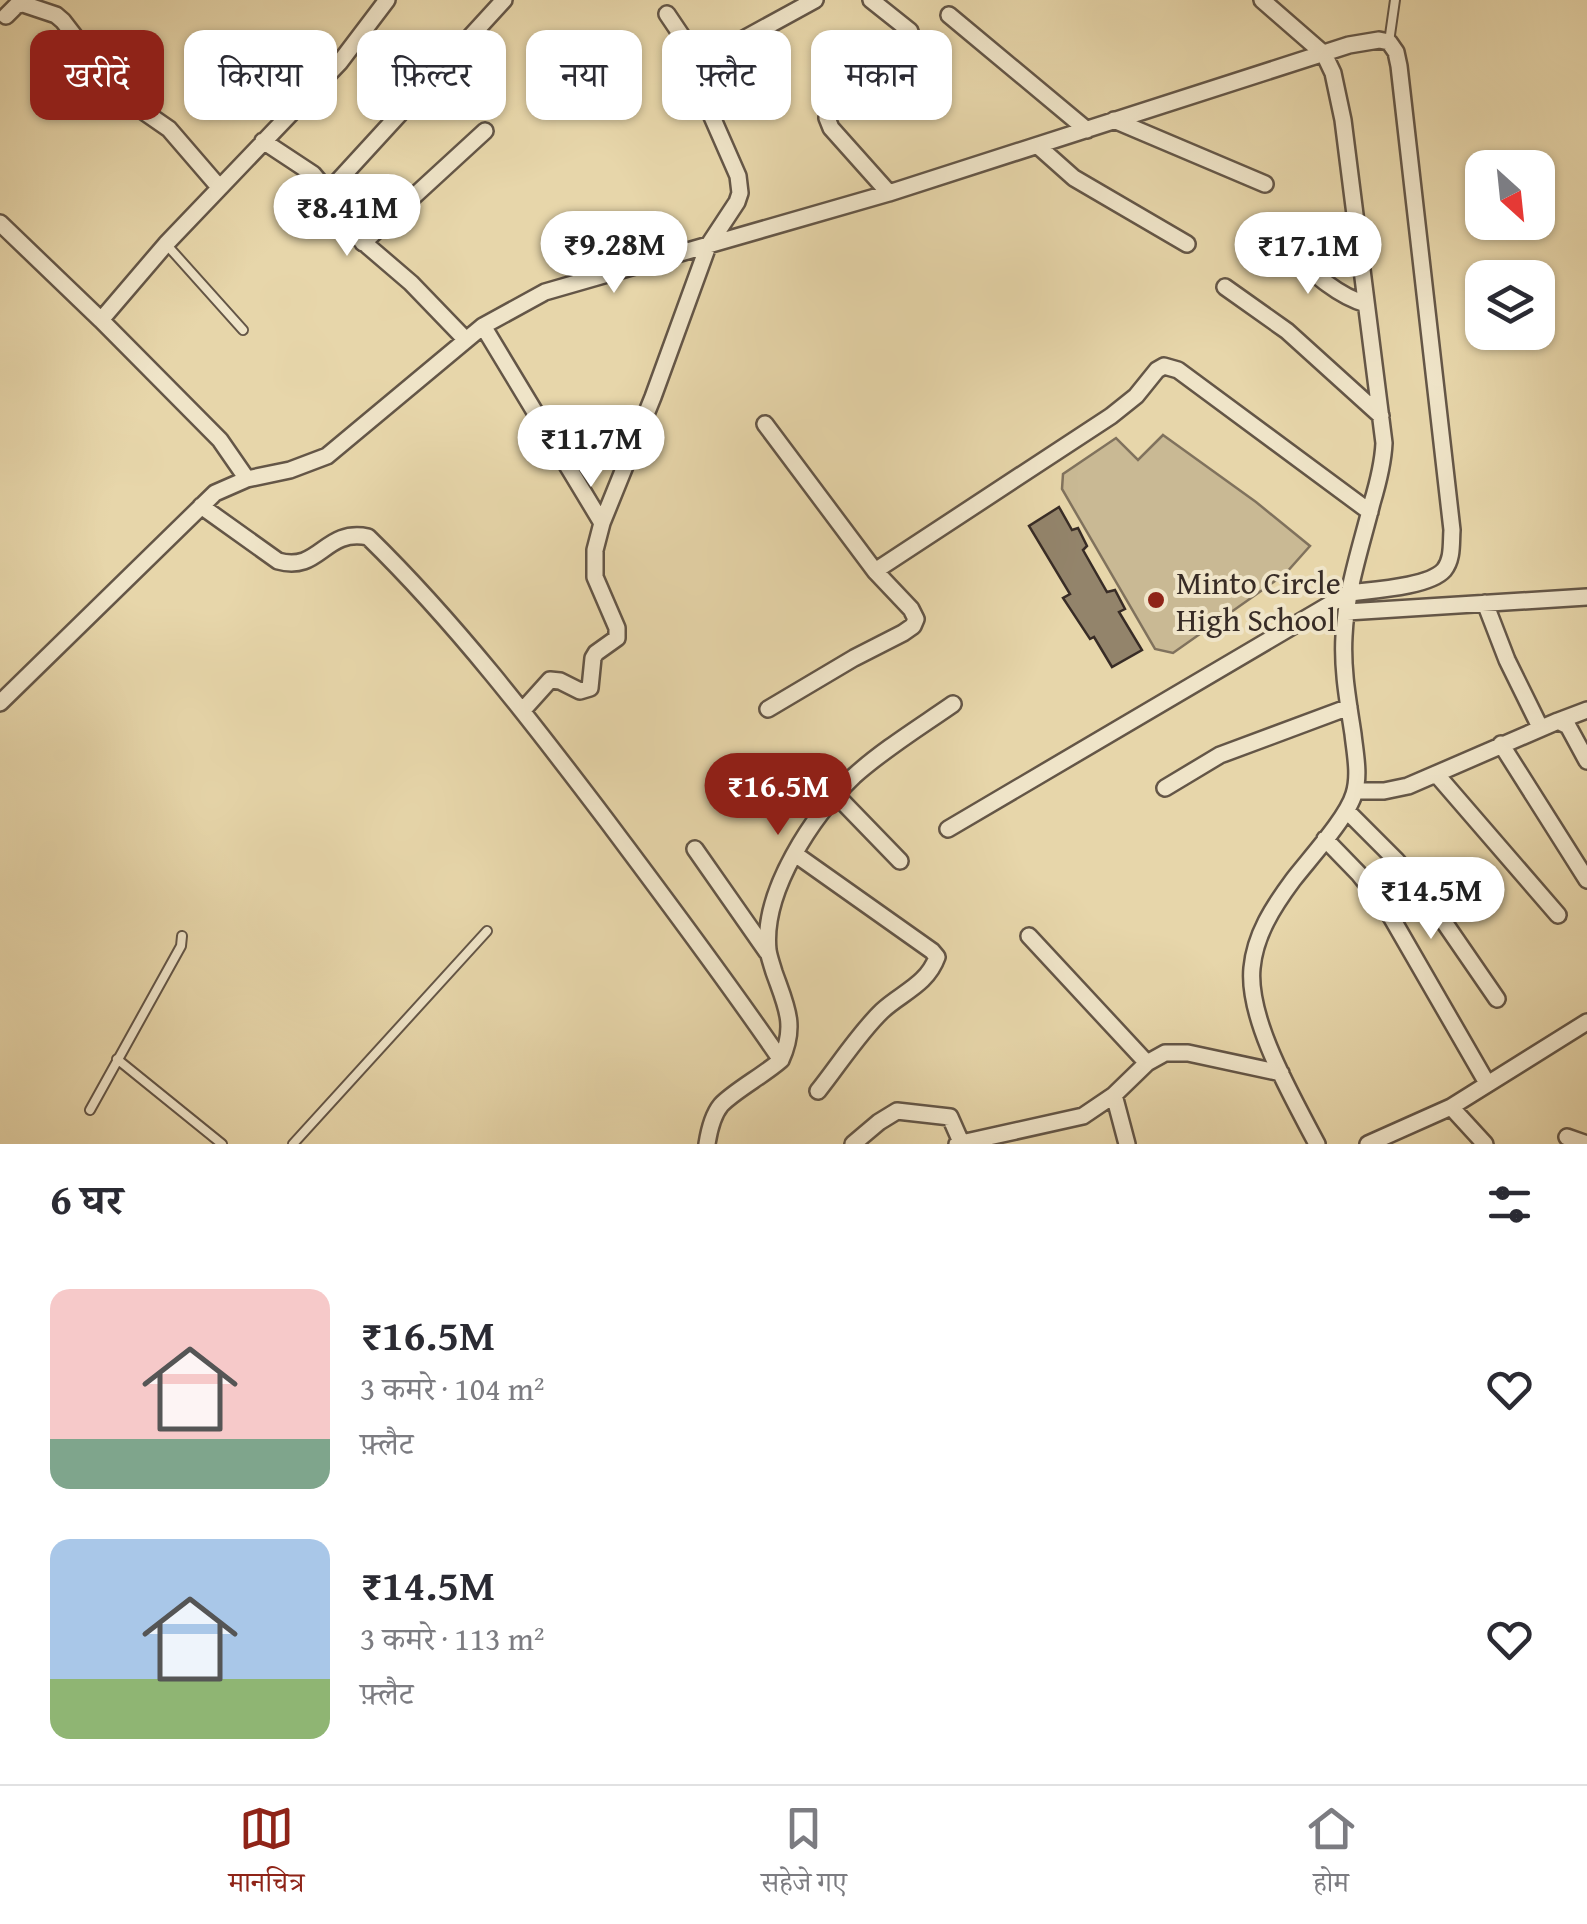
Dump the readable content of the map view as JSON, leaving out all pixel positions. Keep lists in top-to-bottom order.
{
  "places": ["Minto Circle High School"],
  "north": "bottom right",
  "page": {
    "chip": [
      "खरीदें",
      "किराया",
      "फ़िल्टर",
      "नया",
      "फ़्लैट",
      "मकान"
    ],
    "price": [
      "₹8.41M",
      "₹9.28M",
      "₹17.1M",
      "₹11.7M",
      "₹16.5M",
      "₹14.5M"
    ],
    "heading": "6 घर",
    "list": [
      {
        "name": "₹16.5M",
        "note": "3 कमरे · 104 m² · फ़्लैट"
      },
      {
        "name": "₹14.5M",
        "note": "3 कमरे · 113 m² · फ़्लैट"
      }
    ],
    "tabs": ["मानचित्र", "सहेजे गए", "होम"]
  }
}
